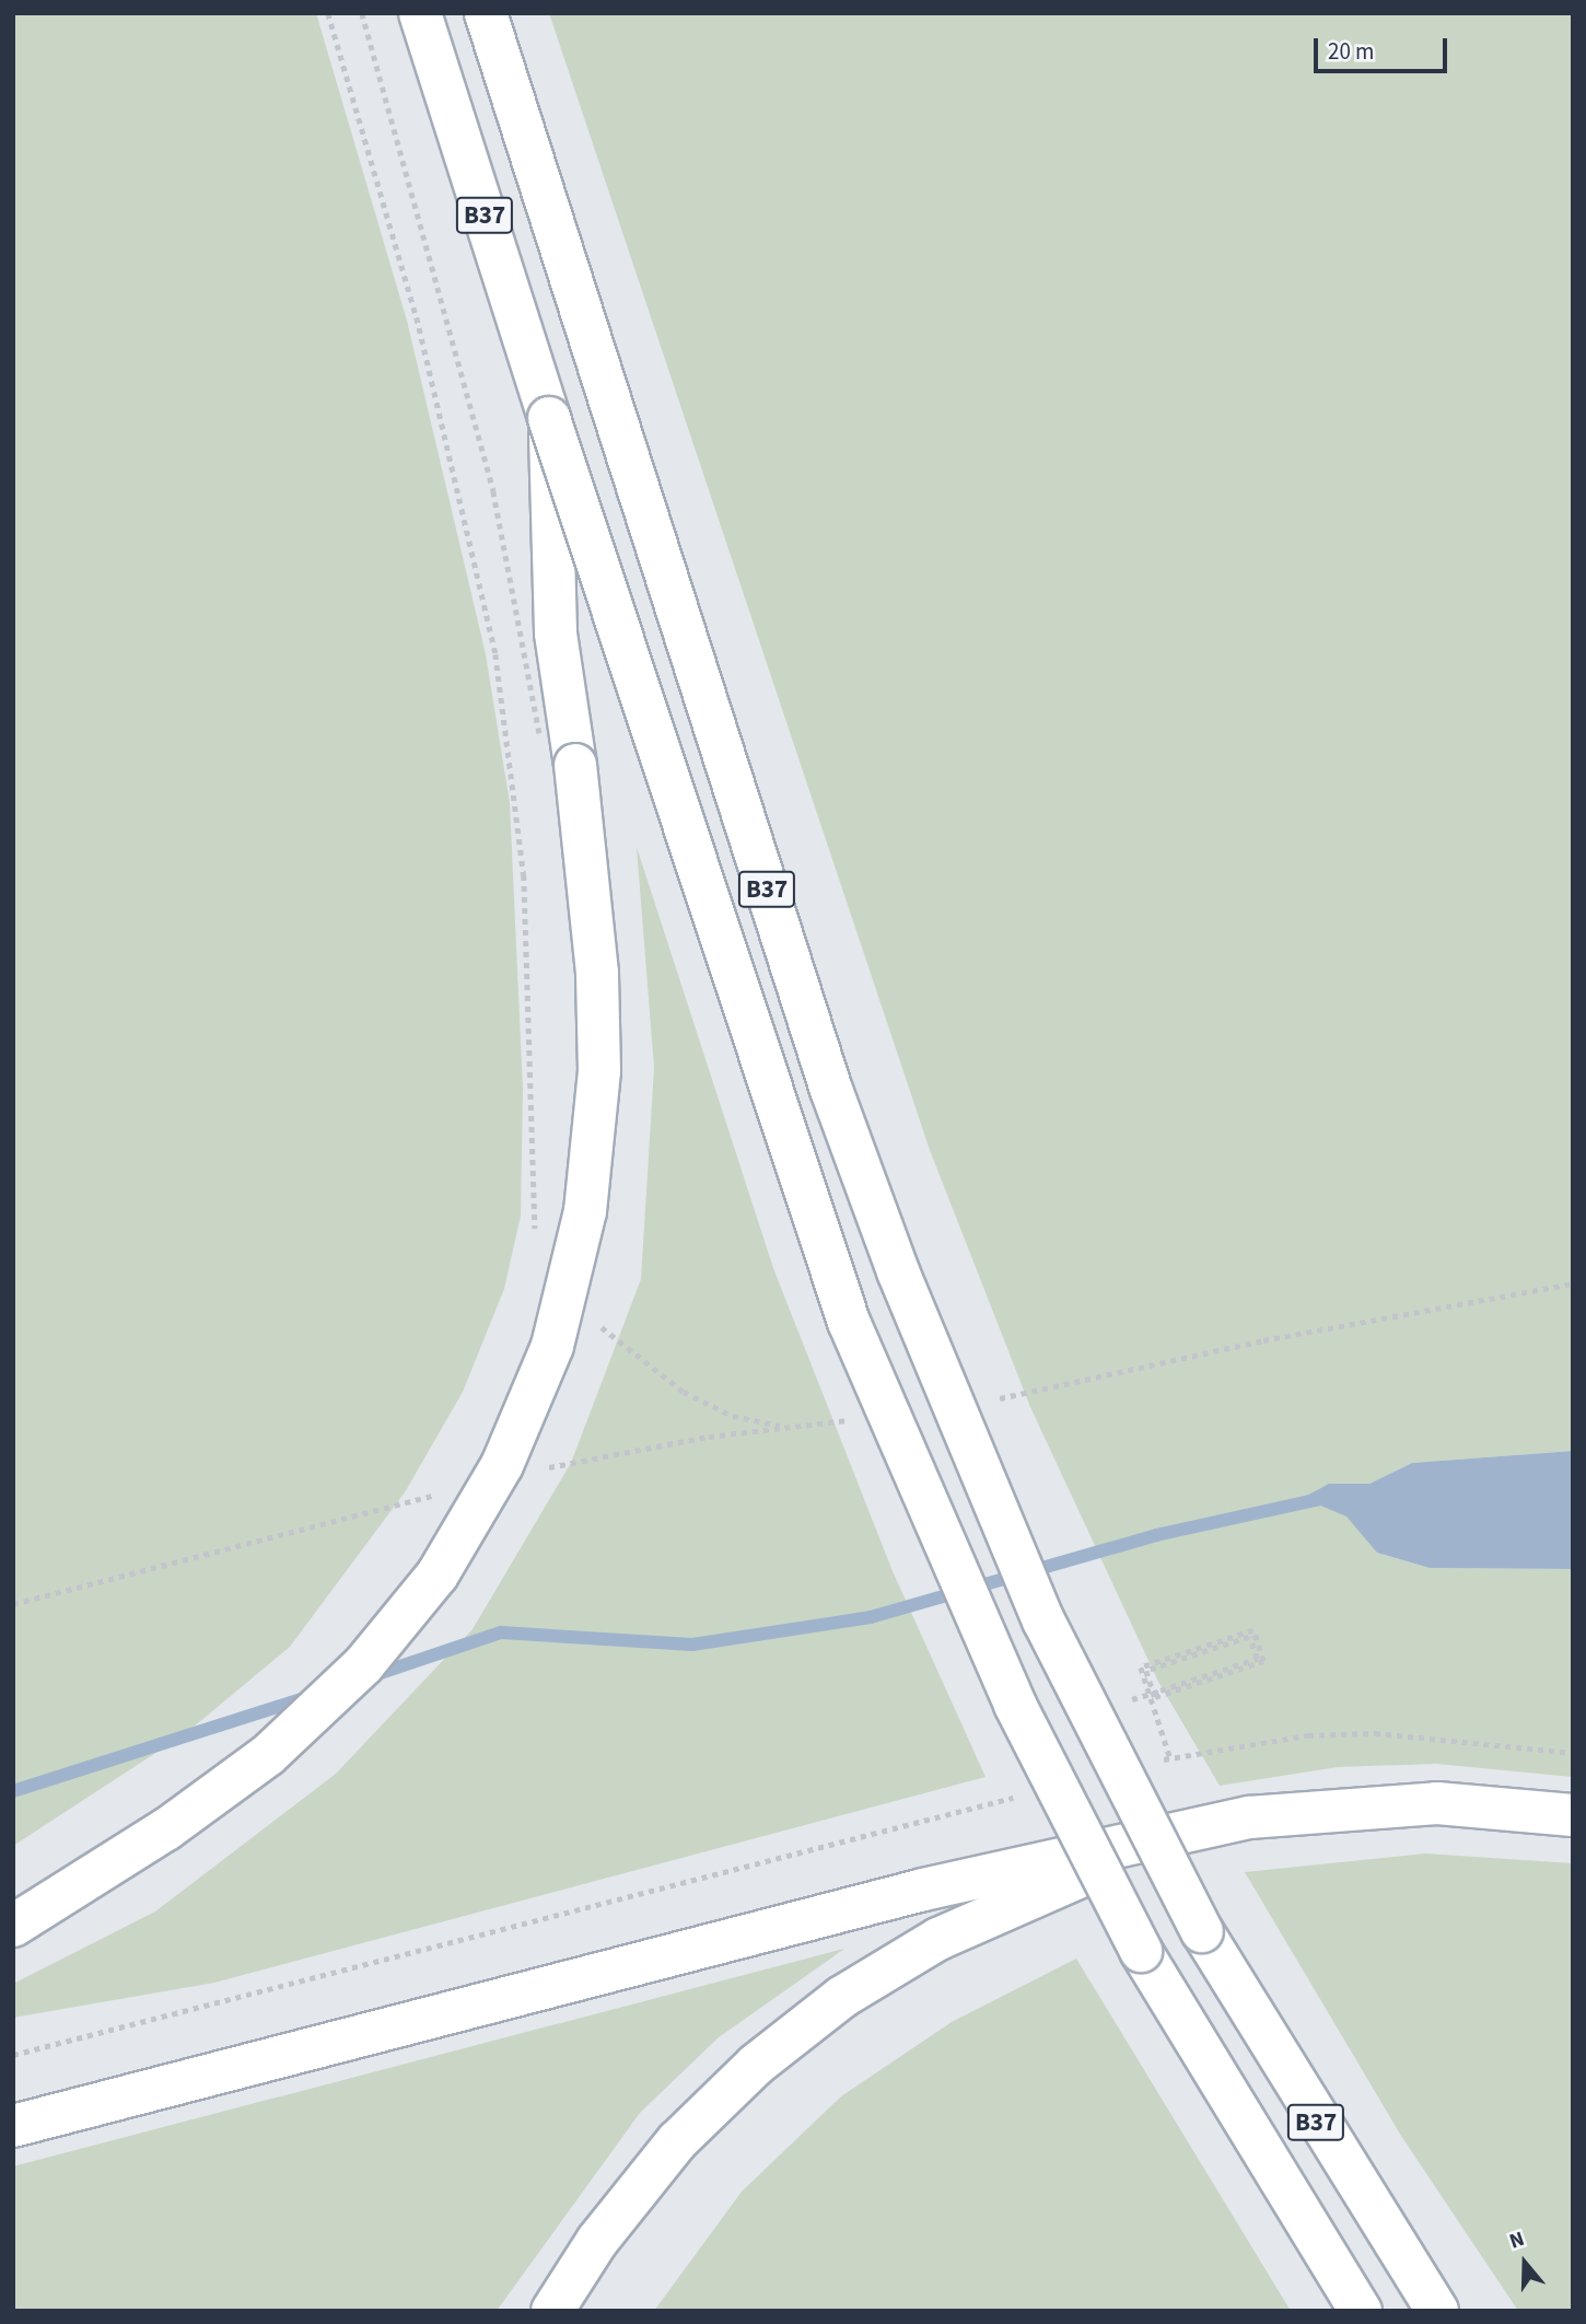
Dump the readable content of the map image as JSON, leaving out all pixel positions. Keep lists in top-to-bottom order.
{
  "streets": {
    "main road": ["B37"]
  },
  "scale_bar": "20 m",
  "north": "top"
}
